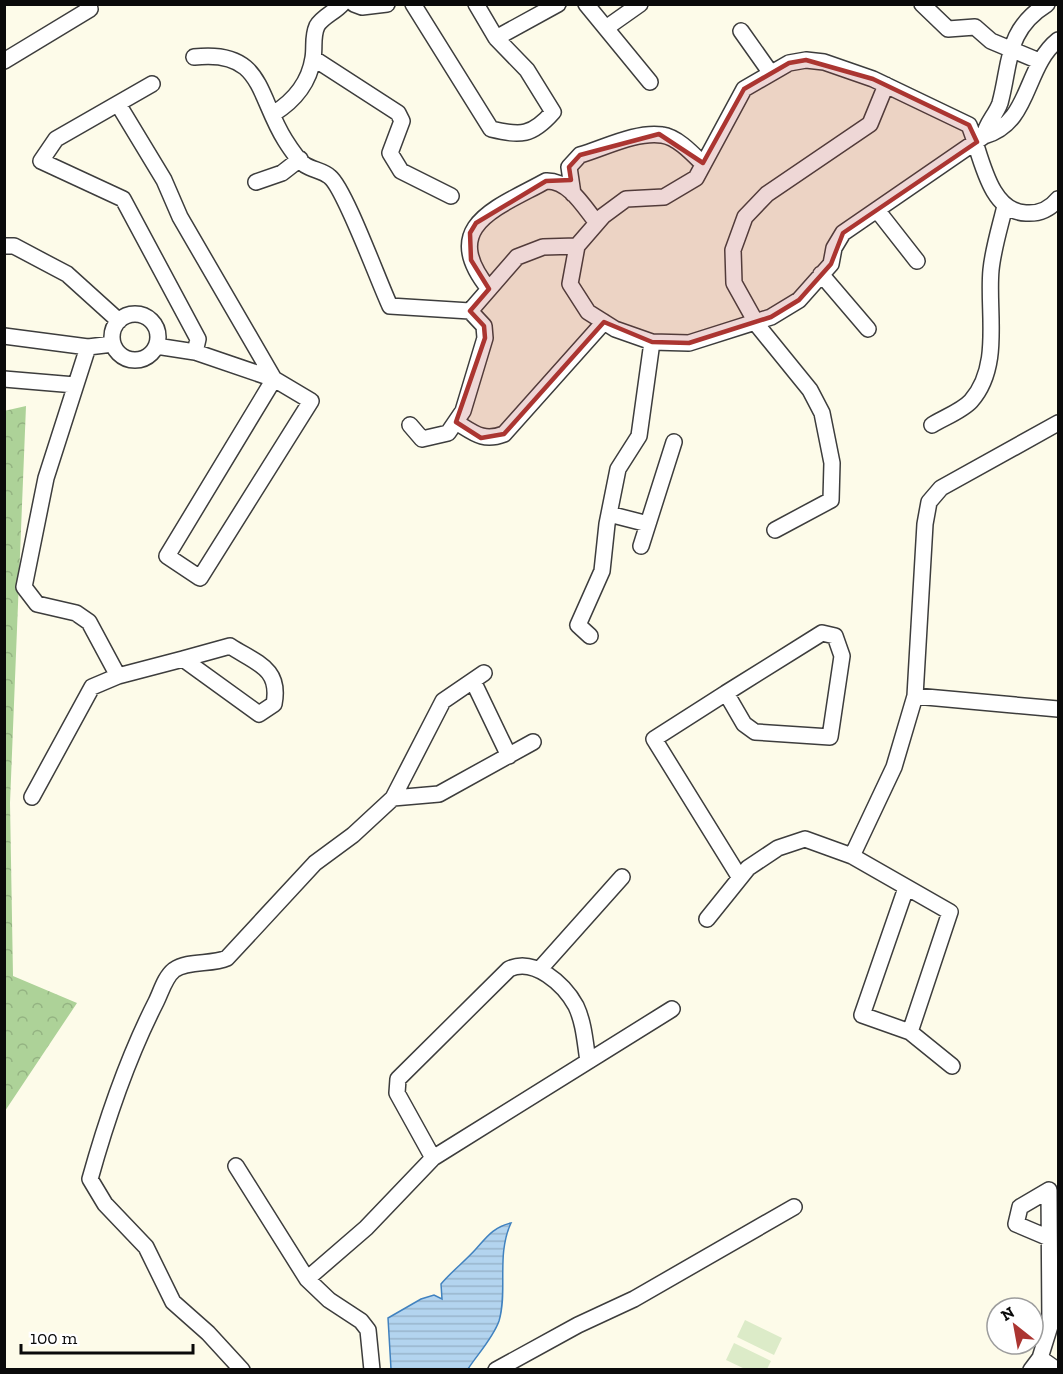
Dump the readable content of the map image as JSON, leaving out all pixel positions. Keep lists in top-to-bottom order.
{
  "scale_bar": "100 m",
  "north": "top left"
}
